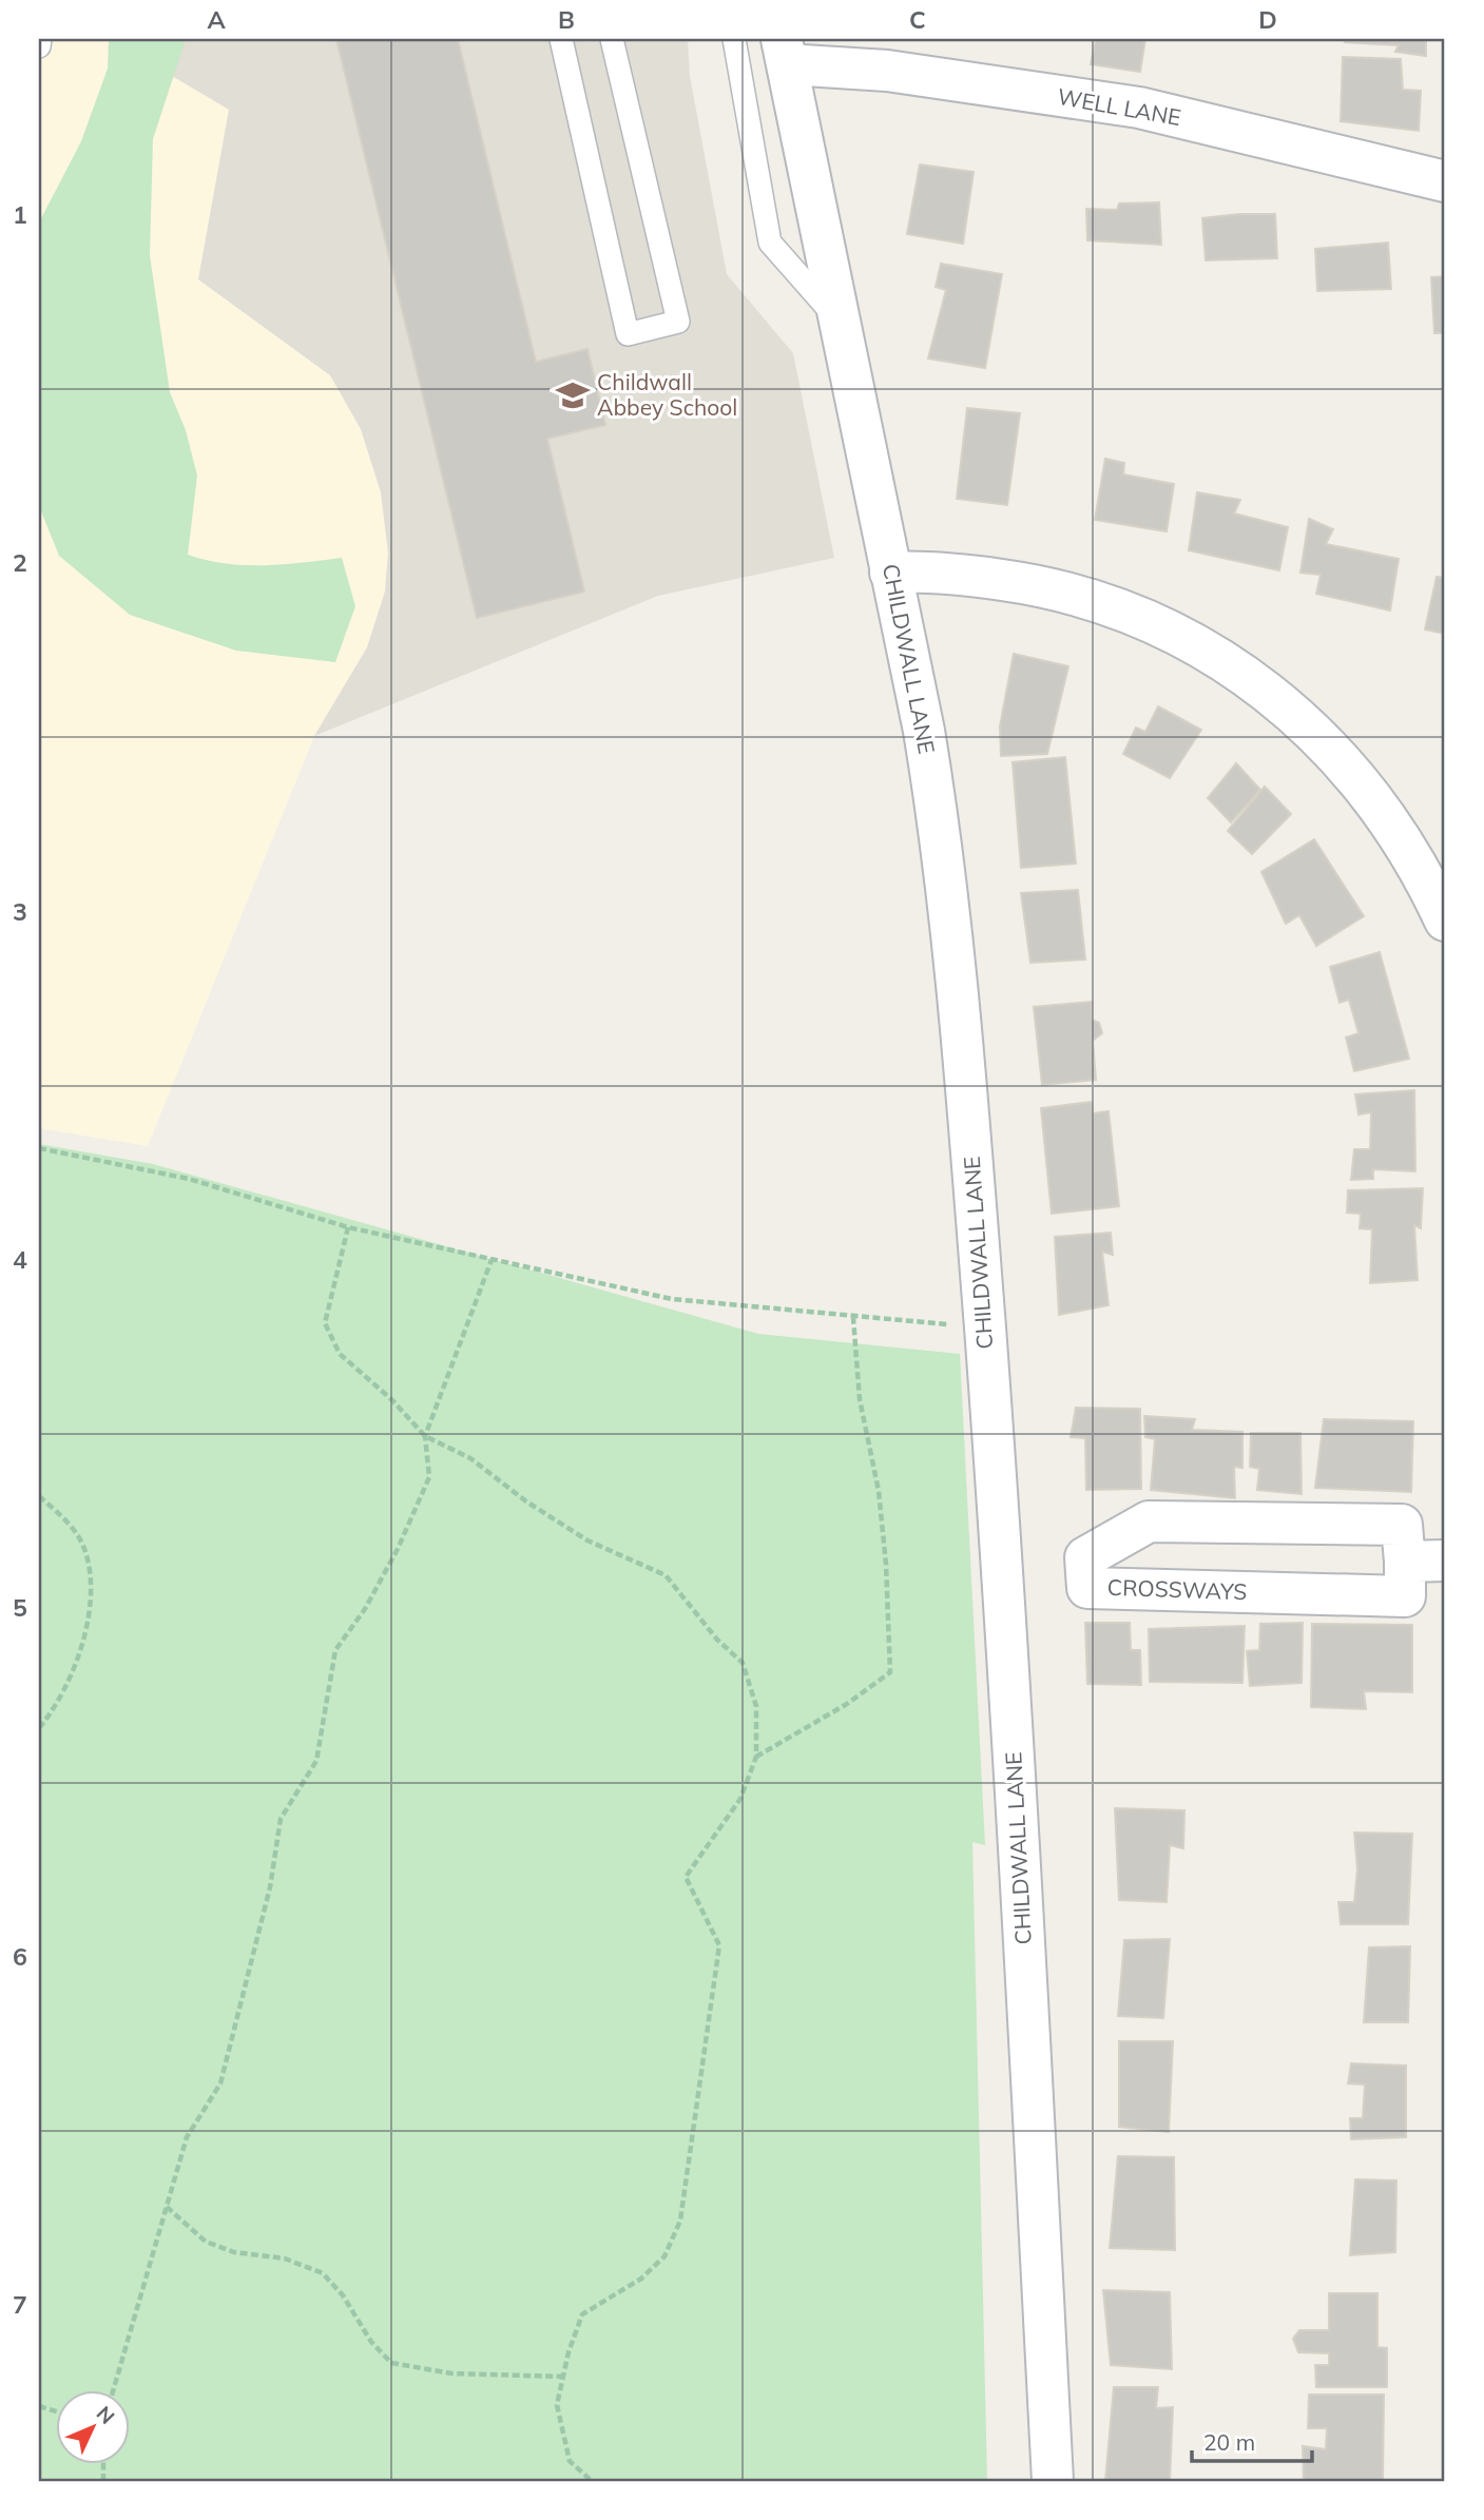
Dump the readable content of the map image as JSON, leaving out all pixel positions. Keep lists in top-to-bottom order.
{
  "streets": {
    "street": ["WELL LANE", "CHILDWALL LANE", "CROSSWAYS"]
  },
  "crossings": [
    ["WELL LANE", "CHILDWALL LANE"]
  ],
  "places": {
    "school or university": ["Childwall Abbey School"]
  },
  "scale_bar": "20 m",
  "north": "top right",
  "grid": {
    "columns": [
      "A",
      "B",
      "C",
      "D"
    ],
    "rows": [
      "1",
      "2",
      "3",
      "4",
      "5",
      "6",
      "7"
    ]
  }
}
